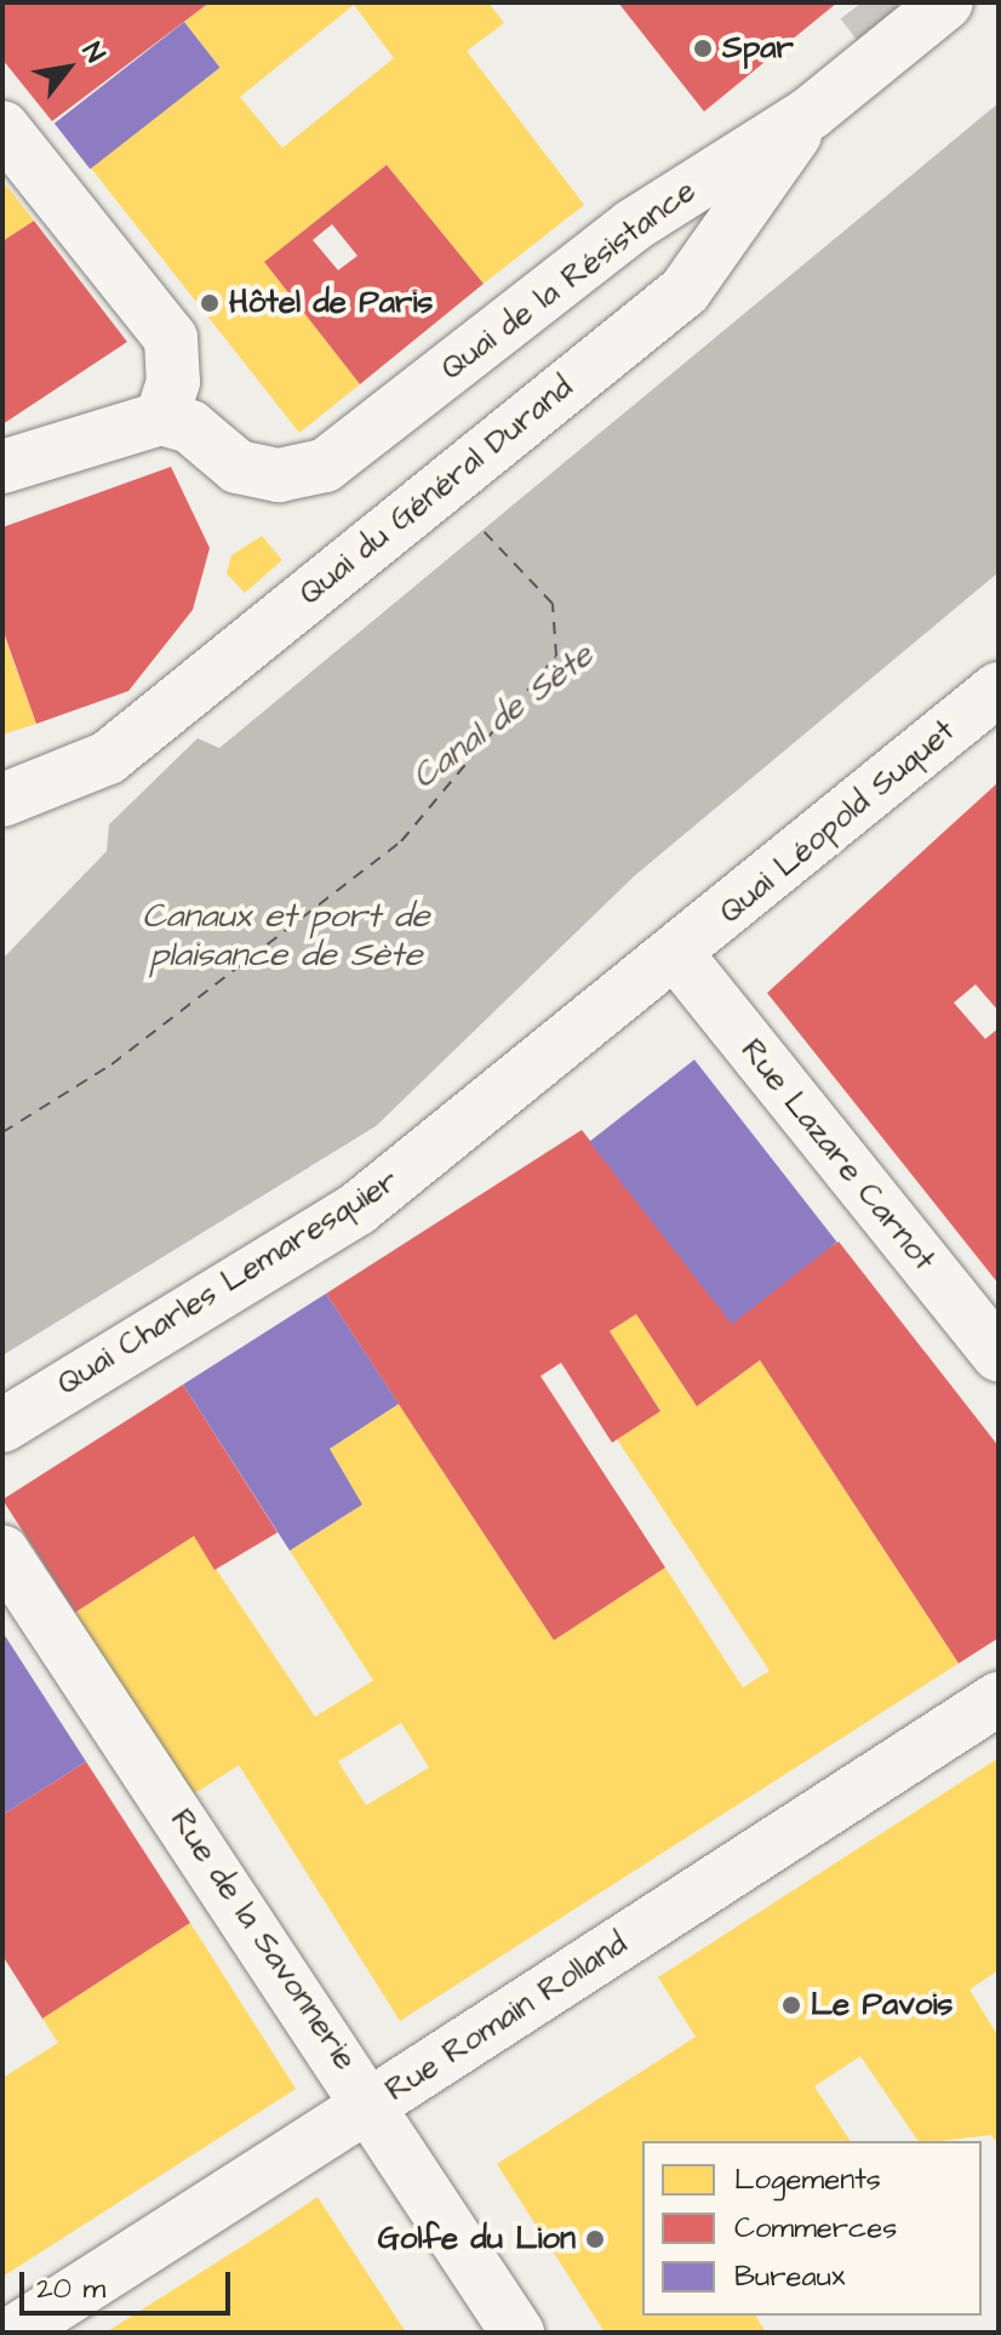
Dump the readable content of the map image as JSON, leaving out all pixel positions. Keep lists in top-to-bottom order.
{
  "streets": {
    "main road": [
      "Quai de la Résistance",
      "Quai du Général Durand",
      "Quai Léopold Suquet",
      "Rue Lazare Carnot",
      "Quai Charles Lemaresquier",
      "Rue de la Savonnerie",
      "Rue Romain Rolland"
    ]
  },
  "crossings": [
    ["Quai de la Résistance", "Quai du Général Durand"],
    ["Quai Léopold Suquet", "Rue Lazare Carnot"],
    ["Quai Léopold Suquet", "Quai Charles Lemaresquier"],
    ["Rue Lazare Carnot", "Quai Charles Lemaresquier"],
    ["Rue de la Savonnerie", "Rue Romain Rolland"]
  ],
  "water": ["Canal de Sète", "Canaux et port de plaisance de Sète"],
  "places": [
    "Spar",
    "Hôtel de Paris",
    "Le Pavois",
    "Golfe du Lion"
  ],
  "legend": ["Logements", "Commerces", "Bureaux"],
  "scale_bar": "20 m",
  "north": "top right"
}
